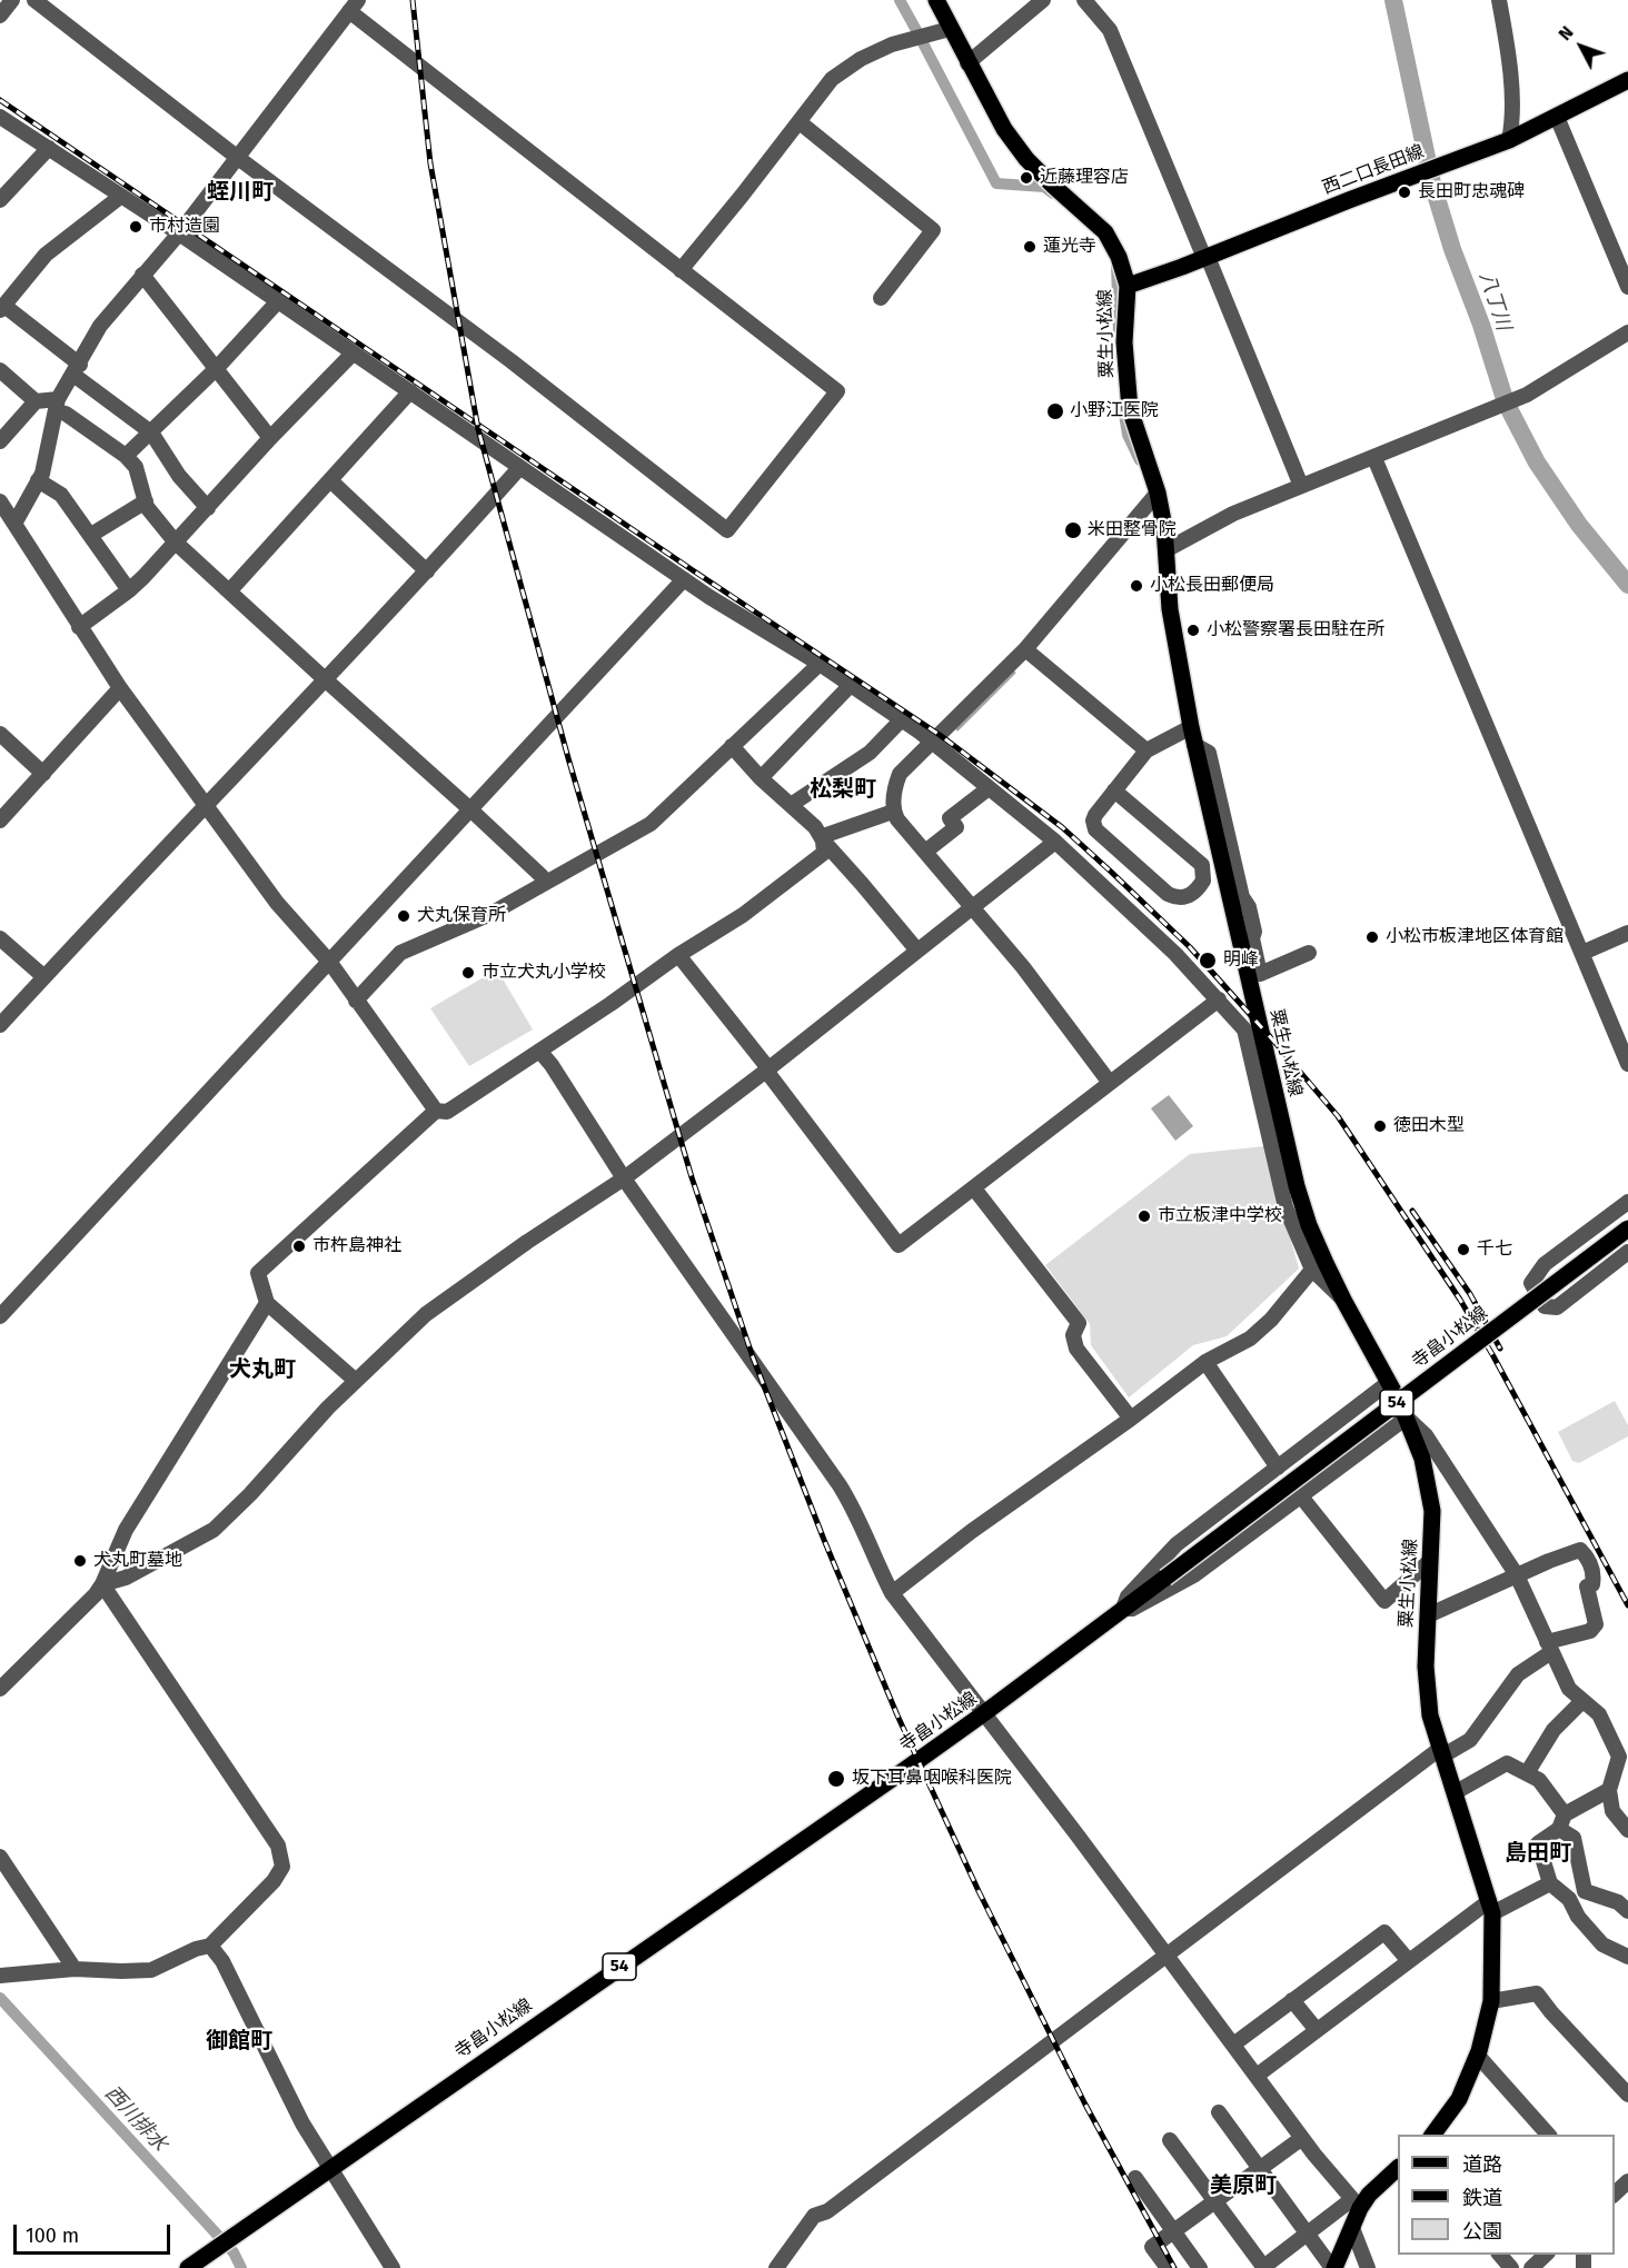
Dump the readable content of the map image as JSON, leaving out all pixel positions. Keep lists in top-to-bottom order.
{
  "streets": {
    "main road": [
      "西二口長田線",
      "粟生小松線",
      "寺畠小松線",
      "54"
    ]
  },
  "crossings": [
    ["西二口長田線", "粟生小松線"]
  ],
  "districts": [
    "蛭川町",
    "松梨町",
    "犬丸町",
    "島田町",
    "御館町",
    "美原町"
  ],
  "water": ["八丁川", "西川排水"],
  "places": [
    "近藤理容店",
    "長田町忠魂碑",
    "市村造園",
    "蓮光寺",
    "小野江医院",
    "米田整骨院",
    "小松長田郵便局",
    "小松警察署長田駐在所",
    "犬丸保育所",
    "小松市板津地区体育館",
    "明峰",
    "市立犬丸小学校",
    "徳田木型",
    "市立板津中学校",
    "市杵島神社",
    "千七",
    "犬丸町墓地",
    "坂下耳鼻咽喉科医院"
  ],
  "legend": ["道路", "鉄道", "公園"],
  "scale_bar": "100 m",
  "north": "top left"
}
